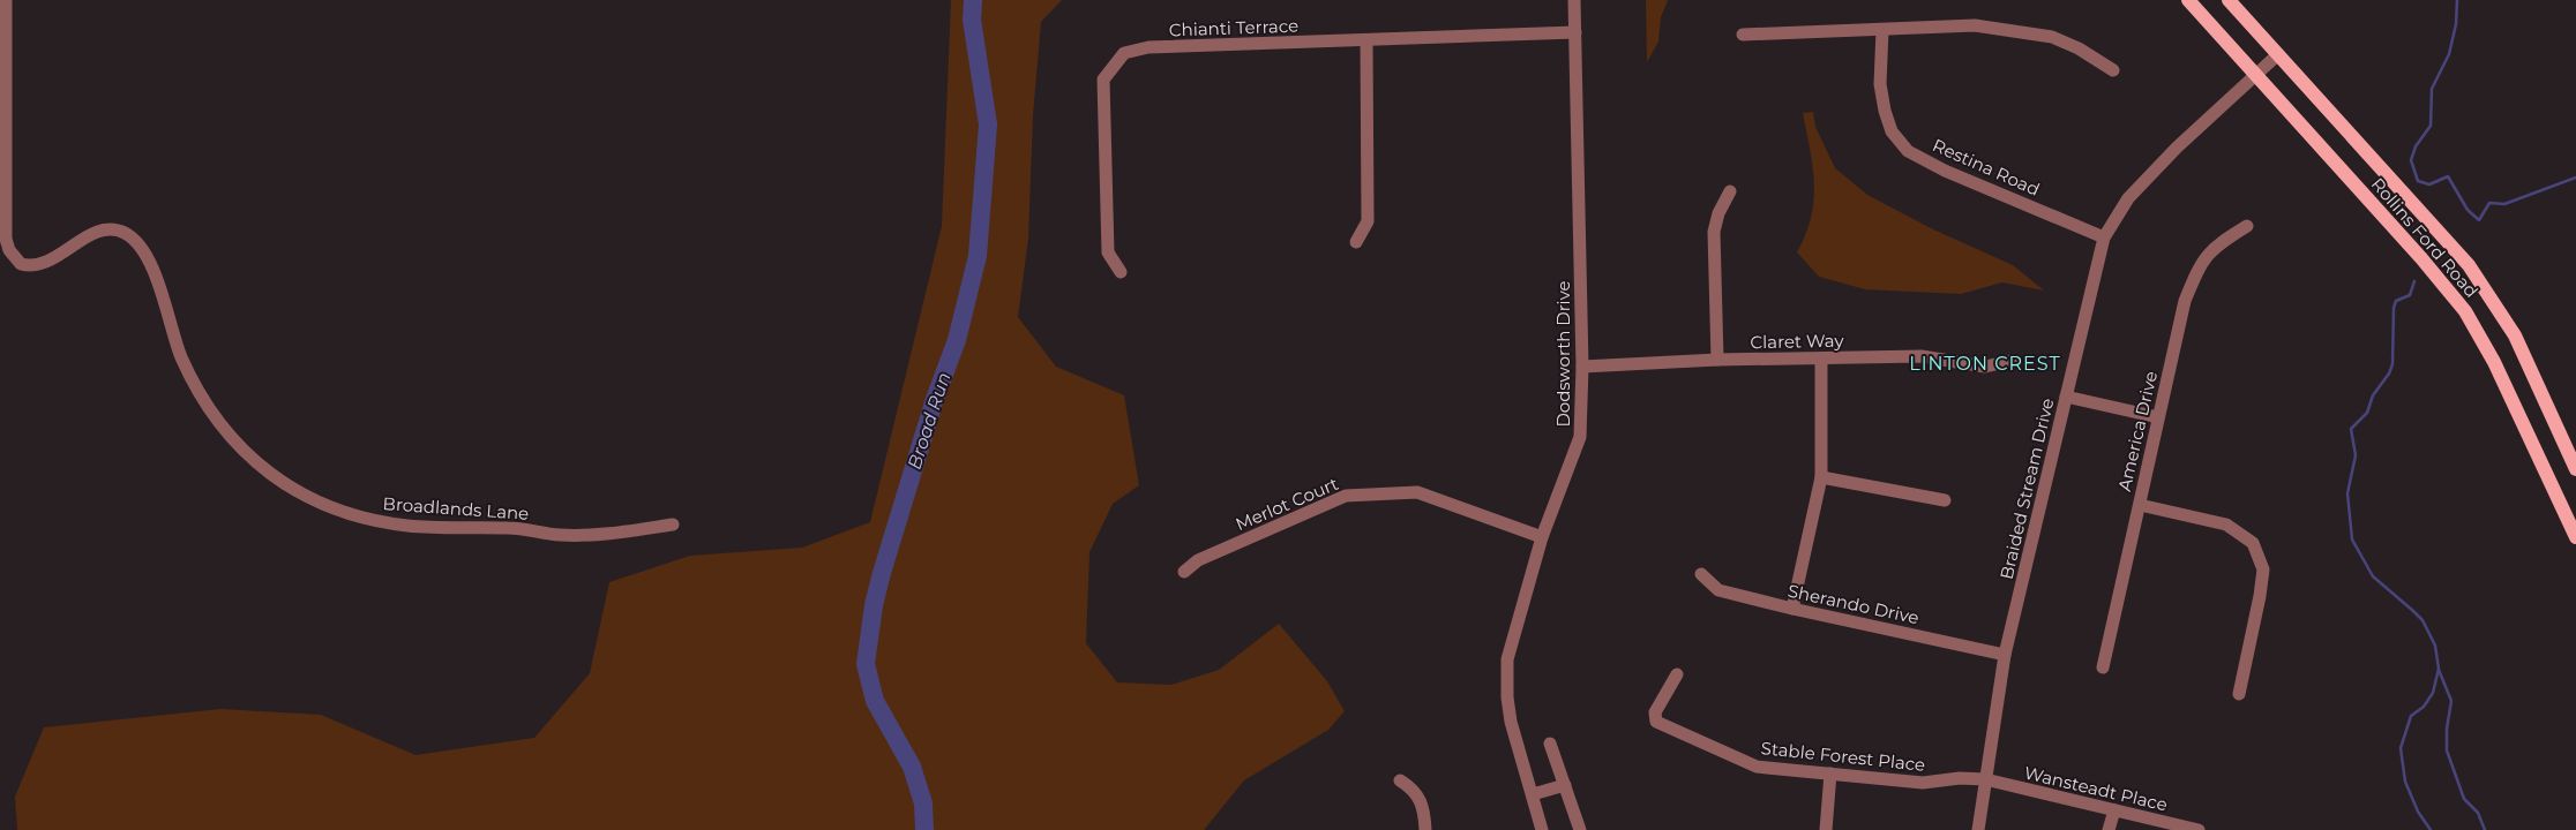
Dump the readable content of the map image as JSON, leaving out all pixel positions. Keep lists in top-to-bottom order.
{
  "streets": {
    "main road": ["Rollins Ford Road"],
    "street": [
      "Chianti Terrace",
      "Restina Road",
      "Claret Way",
      "Dodsworth Drive",
      "America Drive",
      "Braided Stream Drive",
      "Merlot Court",
      "Broadlands Lane",
      "Sherando Drive",
      "Stable Forest Place",
      "Wansteadt Place"
    ]
  },
  "crossings": [
    ["Chianti Terrace", "Dodsworth Drive"],
    ["Restina Road", "Braided Stream Drive"],
    ["Rollins Ford Road", "Braided Stream Drive"],
    ["Claret Way", "Dodsworth Drive"],
    ["Dodsworth Drive", "Merlot Court"],
    ["Braided Stream Drive", "Sherando Drive"],
    ["Braided Stream Drive", "Stable Forest Place"],
    ["Braided Stream Drive", "Wansteadt Place"],
    ["Stable Forest Place", "Wansteadt Place"]
  ],
  "districts": ["LINTON CREST"],
  "water": ["Broad Run"]
}
